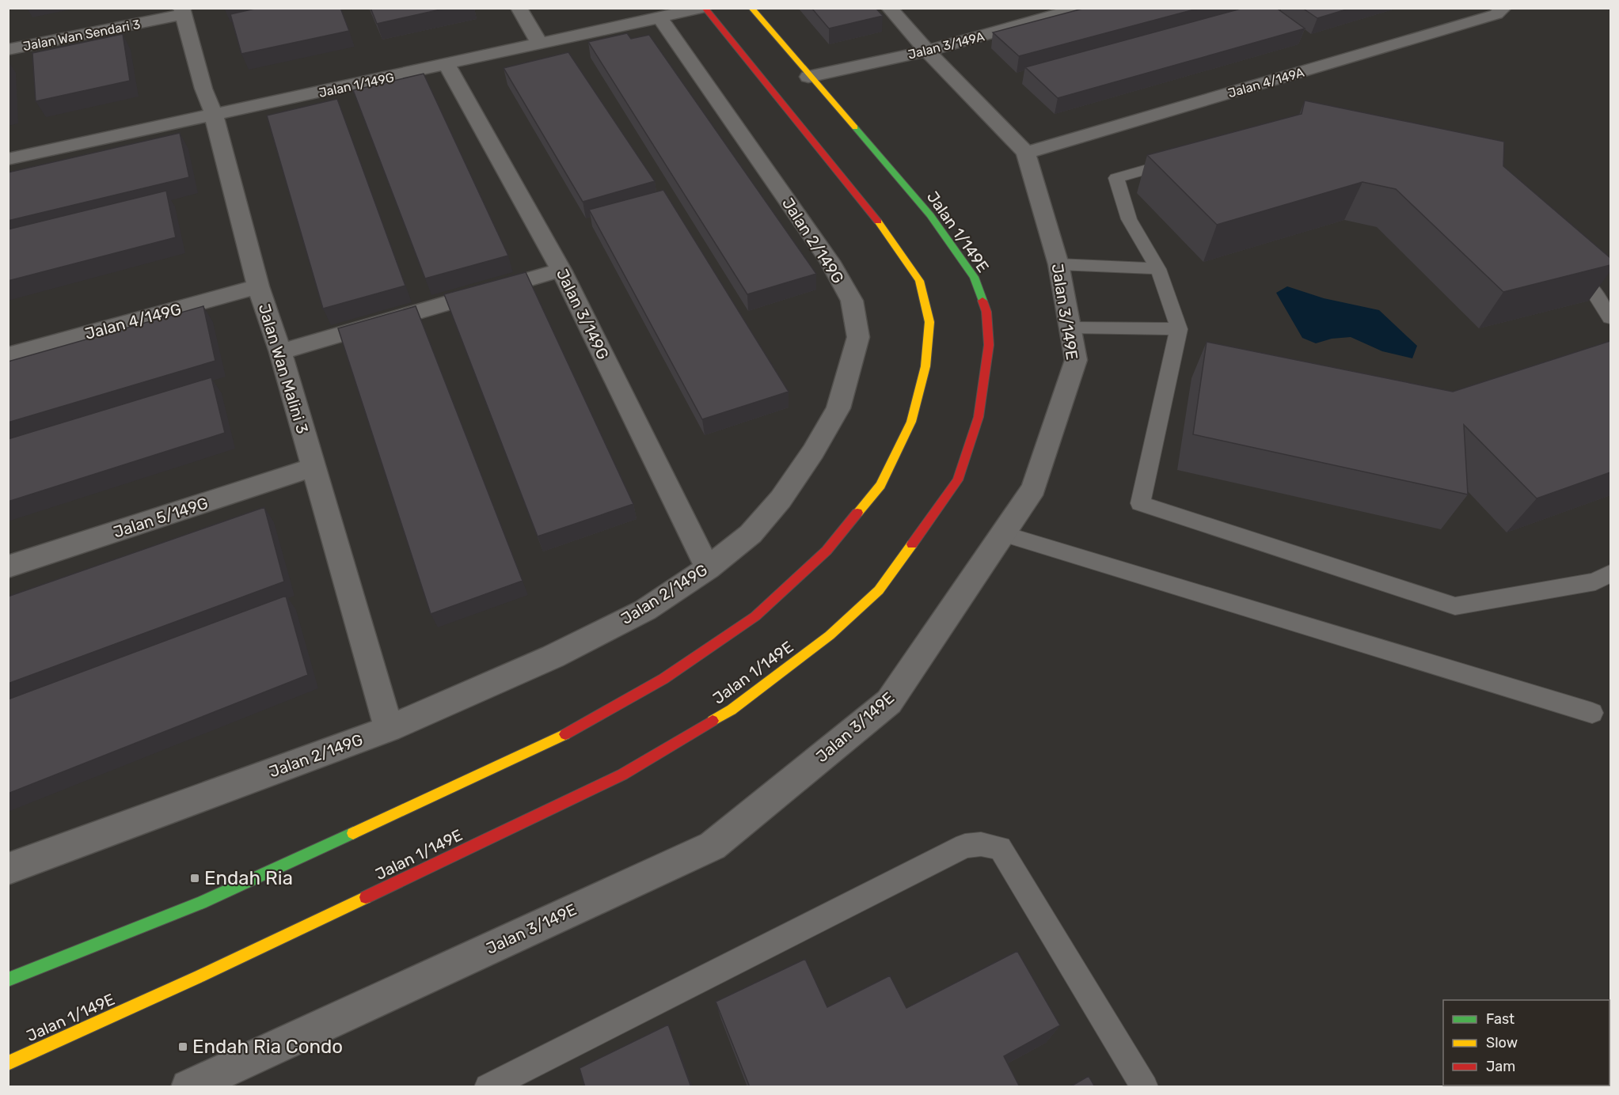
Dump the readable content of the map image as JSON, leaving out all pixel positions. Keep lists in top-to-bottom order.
{
  "streets": {
    "street": [
      "Jalan Wan Sendari 3",
      "Jalan 3/149A",
      "Jalan 4/149A",
      "Jalan 1/149G",
      "Jalan 1/149E",
      "Jalan 2/149G",
      "Jalan 3/149E",
      "Jalan 3/149G",
      "Jalan 4/149G",
      "Jalan Wan Malini 3",
      "Jalan 5/149G"
    ]
  },
  "crossings": [
    ["Jalan Wan Sendari 3", "Jalan Wan Malini 3"],
    ["Jalan 3/149A", "Jalan 1/149E"],
    ["Jalan 3/149A", "Jalan 3/149E"],
    ["Jalan 4/149A", "Jalan 3/149E"],
    ["Jalan 1/149G", "Jalan 2/149G"],
    ["Jalan 1/149G", "Jalan 3/149G"],
    ["Jalan 1/149G", "Jalan Wan Malini 3"],
    ["Jalan 2/149G", "Jalan 3/149G"],
    ["Jalan 2/149G", "Jalan Wan Malini 3"],
    ["Jalan 4/149G", "Jalan Wan Malini 3"],
    ["Jalan Wan Malini 3", "Jalan 5/149G"]
  ],
  "places": {
    "transit": ["Endah Ria", "Endah Ria Condo"]
  },
  "legend": ["Fast", "Slow", "Jam"]
}
